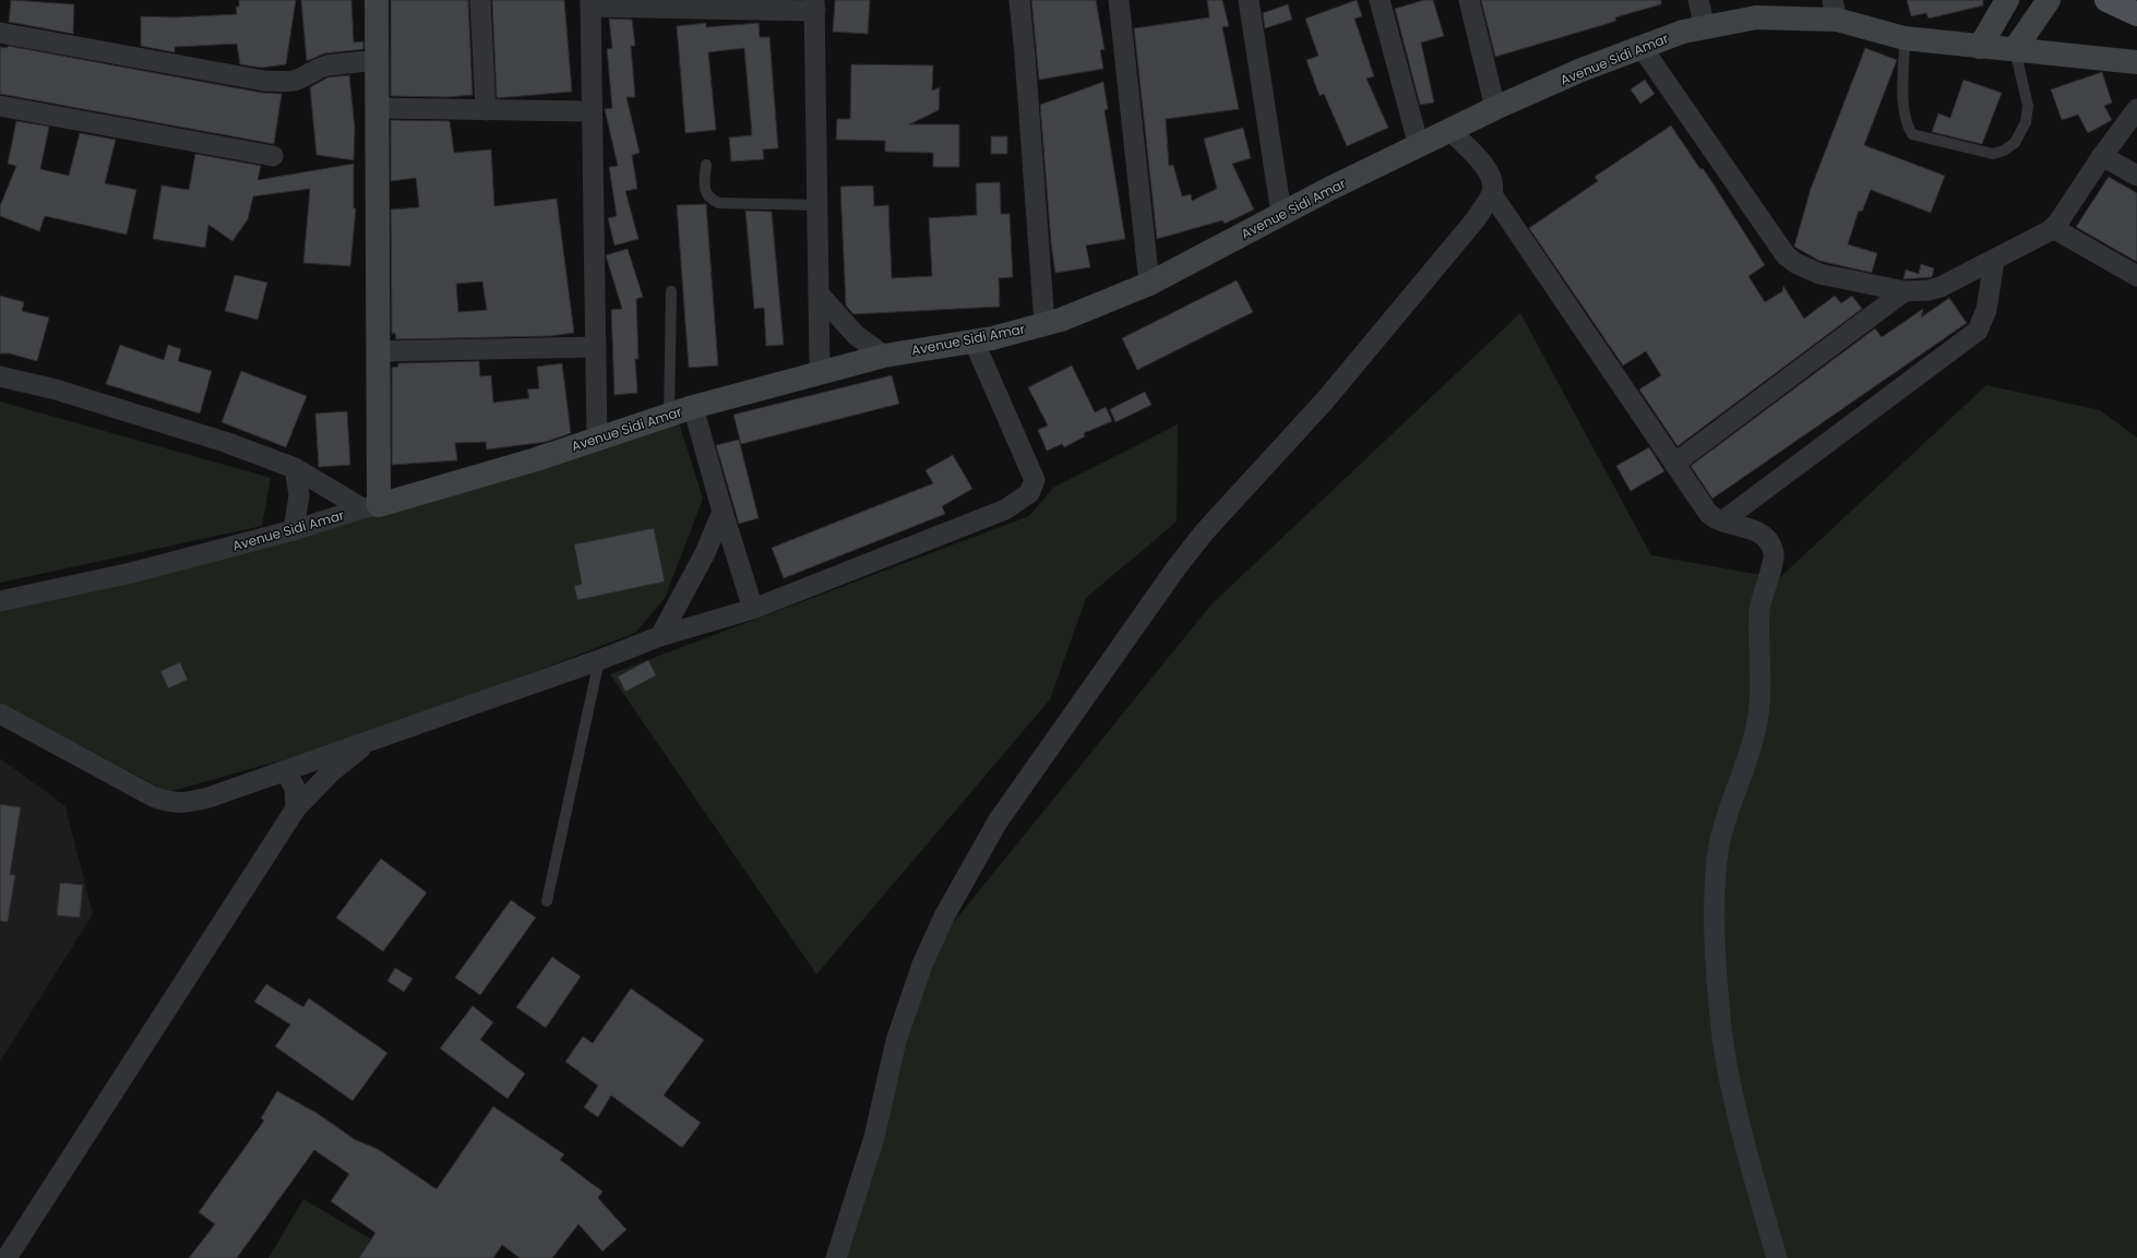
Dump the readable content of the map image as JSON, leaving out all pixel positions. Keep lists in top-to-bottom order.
{
  "streets": {
    "street": ["Avenue Sidi Amar"]
  }
}
